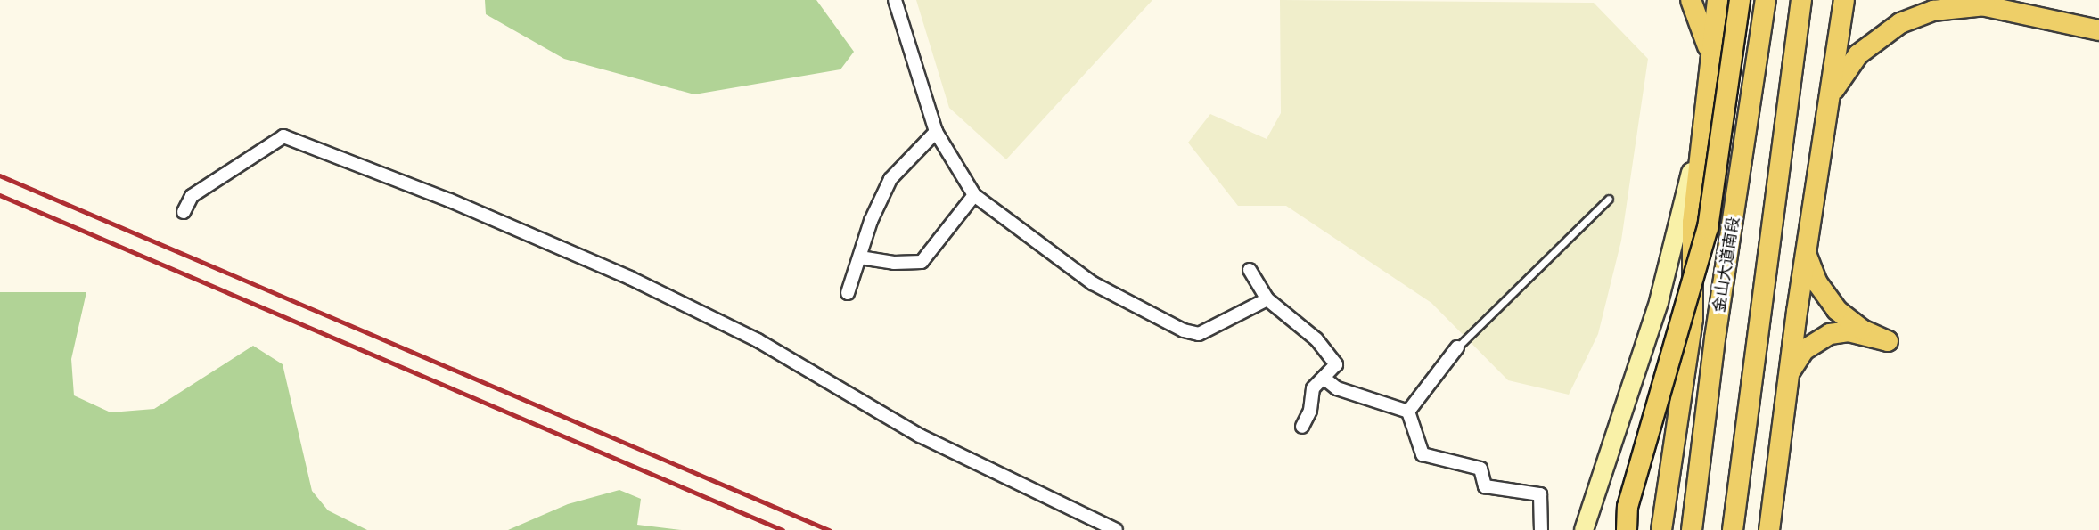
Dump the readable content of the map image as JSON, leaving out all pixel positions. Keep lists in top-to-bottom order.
{
  "streets": {
    "main road": ["金山大道南段"]
  }
}
